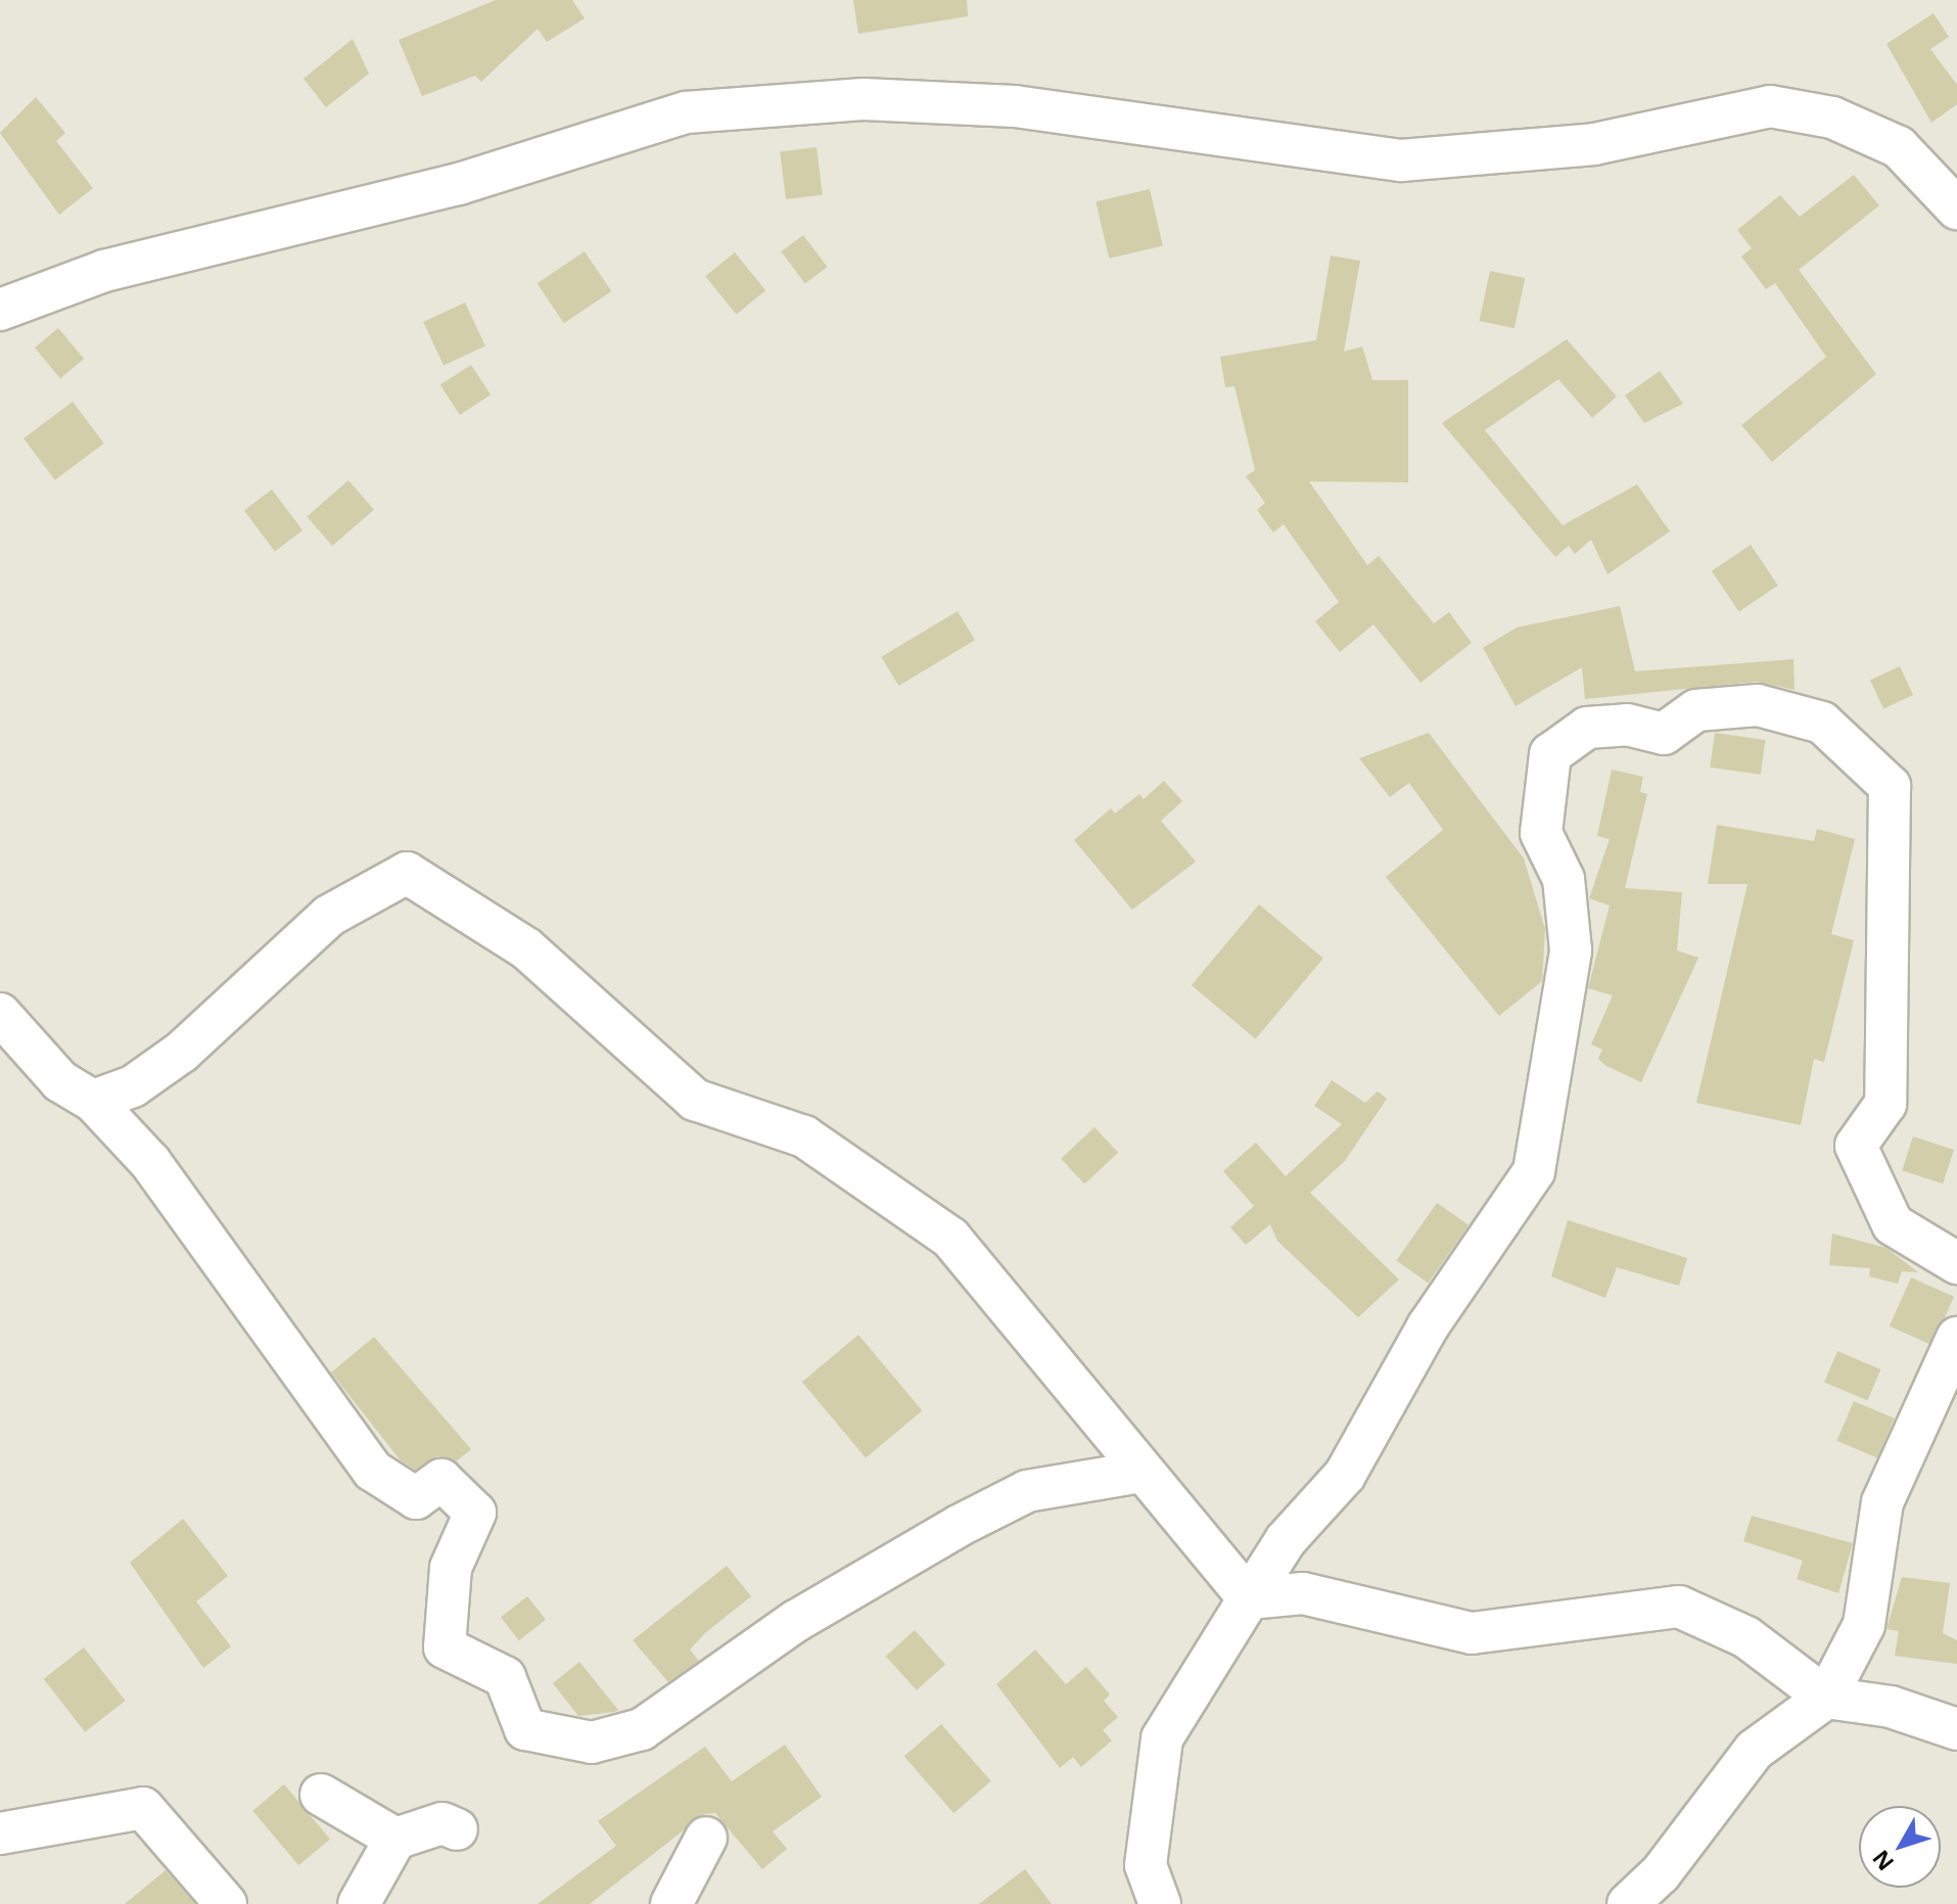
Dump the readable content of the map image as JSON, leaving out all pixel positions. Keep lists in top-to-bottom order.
{
  "north": "bottom left"
}
